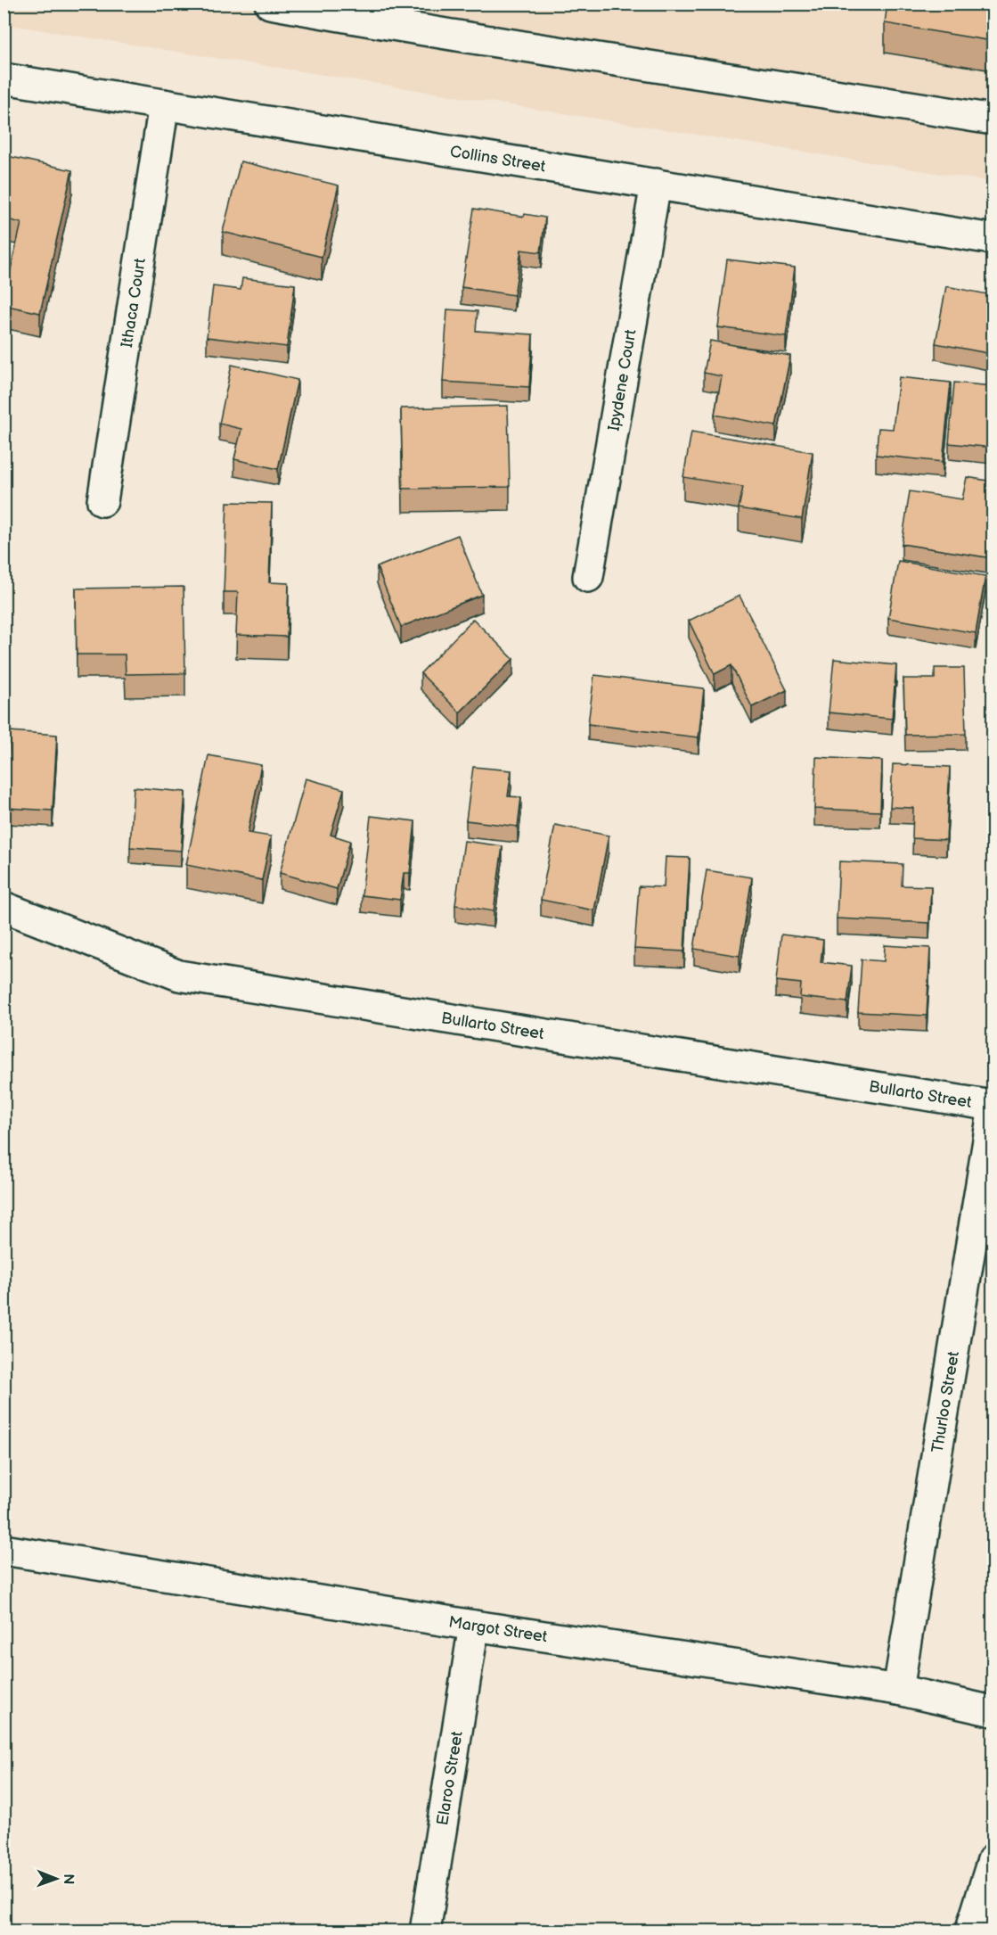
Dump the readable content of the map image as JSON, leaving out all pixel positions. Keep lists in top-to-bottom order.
{
  "streets": {
    "street": [
      "Collins Street",
      "Ithaca Court",
      "Ipydene Court",
      "Bullarto Street",
      "Thurloo Street",
      "Margot Street",
      "Elaroo Street"
    ]
  },
  "crossings": [
    ["Collins Street", "Ithaca Court"],
    ["Collins Street", "Ipydene Court"],
    ["Thurloo Street", "Margot Street"],
    ["Margot Street", "Elaroo Street"]
  ],
  "north": "right"
}
